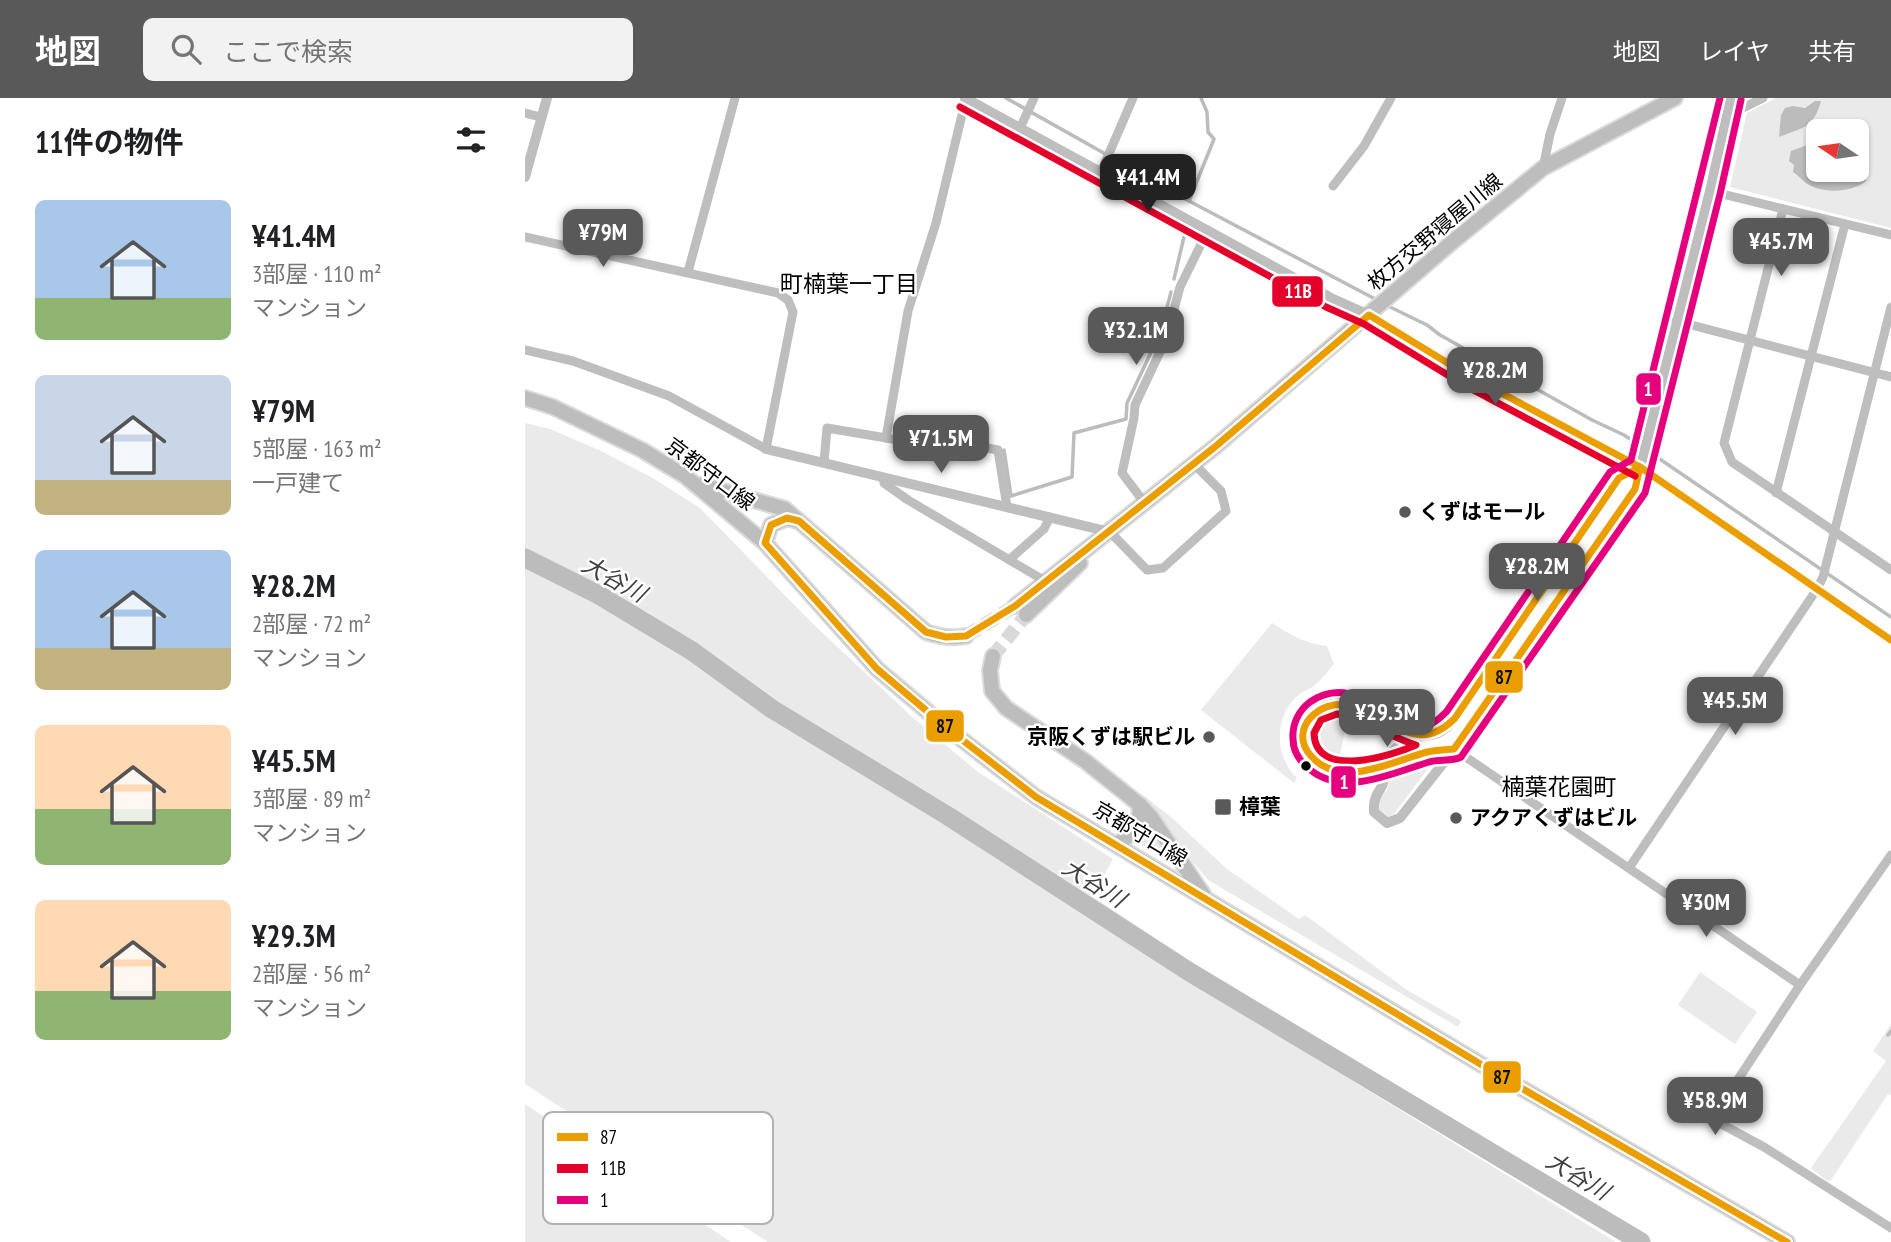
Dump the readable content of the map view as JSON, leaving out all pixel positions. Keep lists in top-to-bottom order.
{
  "streets": {
    "main road": ["枚方交野寝屋川線", "京都守口線"]
  },
  "districts": ["町楠葉一丁目", "楠葉花園町"],
  "water": ["大谷川"],
  "places": {
    "other": ["くずはモール", "京阪くずは駅ビル", "アクアくずはビル"],
    "transit": ["樟葉"]
  },
  "lines": ["transit line 1", "transit line 11B", "transit line 87"],
  "legend": ["87", "11B", "1"],
  "north": "left",
  "page": {
    "header": "地図",
    "search": "ここで検索",
    "nav": ["地図", "レイヤ", "共有"],
    "heading": "11件の物件",
    "price": [
      "¥41.4M",
      "¥79M",
      "¥45.7M",
      "¥32.1M",
      "¥28.2M",
      "¥71.5M",
      "¥28.2M",
      "¥45.5M",
      "¥29.3M",
      "¥30M",
      "¥58.9M"
    ],
    "list": [
      {
        "name": "¥41.4M",
        "note": "3部屋 · 110 m² · マンション"
      },
      {
        "name": "¥79M",
        "note": "5部屋 · 163 m² · 一戸建て"
      },
      {
        "name": "¥28.2M",
        "note": "2部屋 · 72 m² · マンション"
      },
      {
        "name": "¥45.5M",
        "note": "3部屋 · 89 m² · マンション"
      },
      {
        "name": "¥29.3M",
        "note": "2部屋 · 56 m² · マンション"
      }
    ]
  }
}
